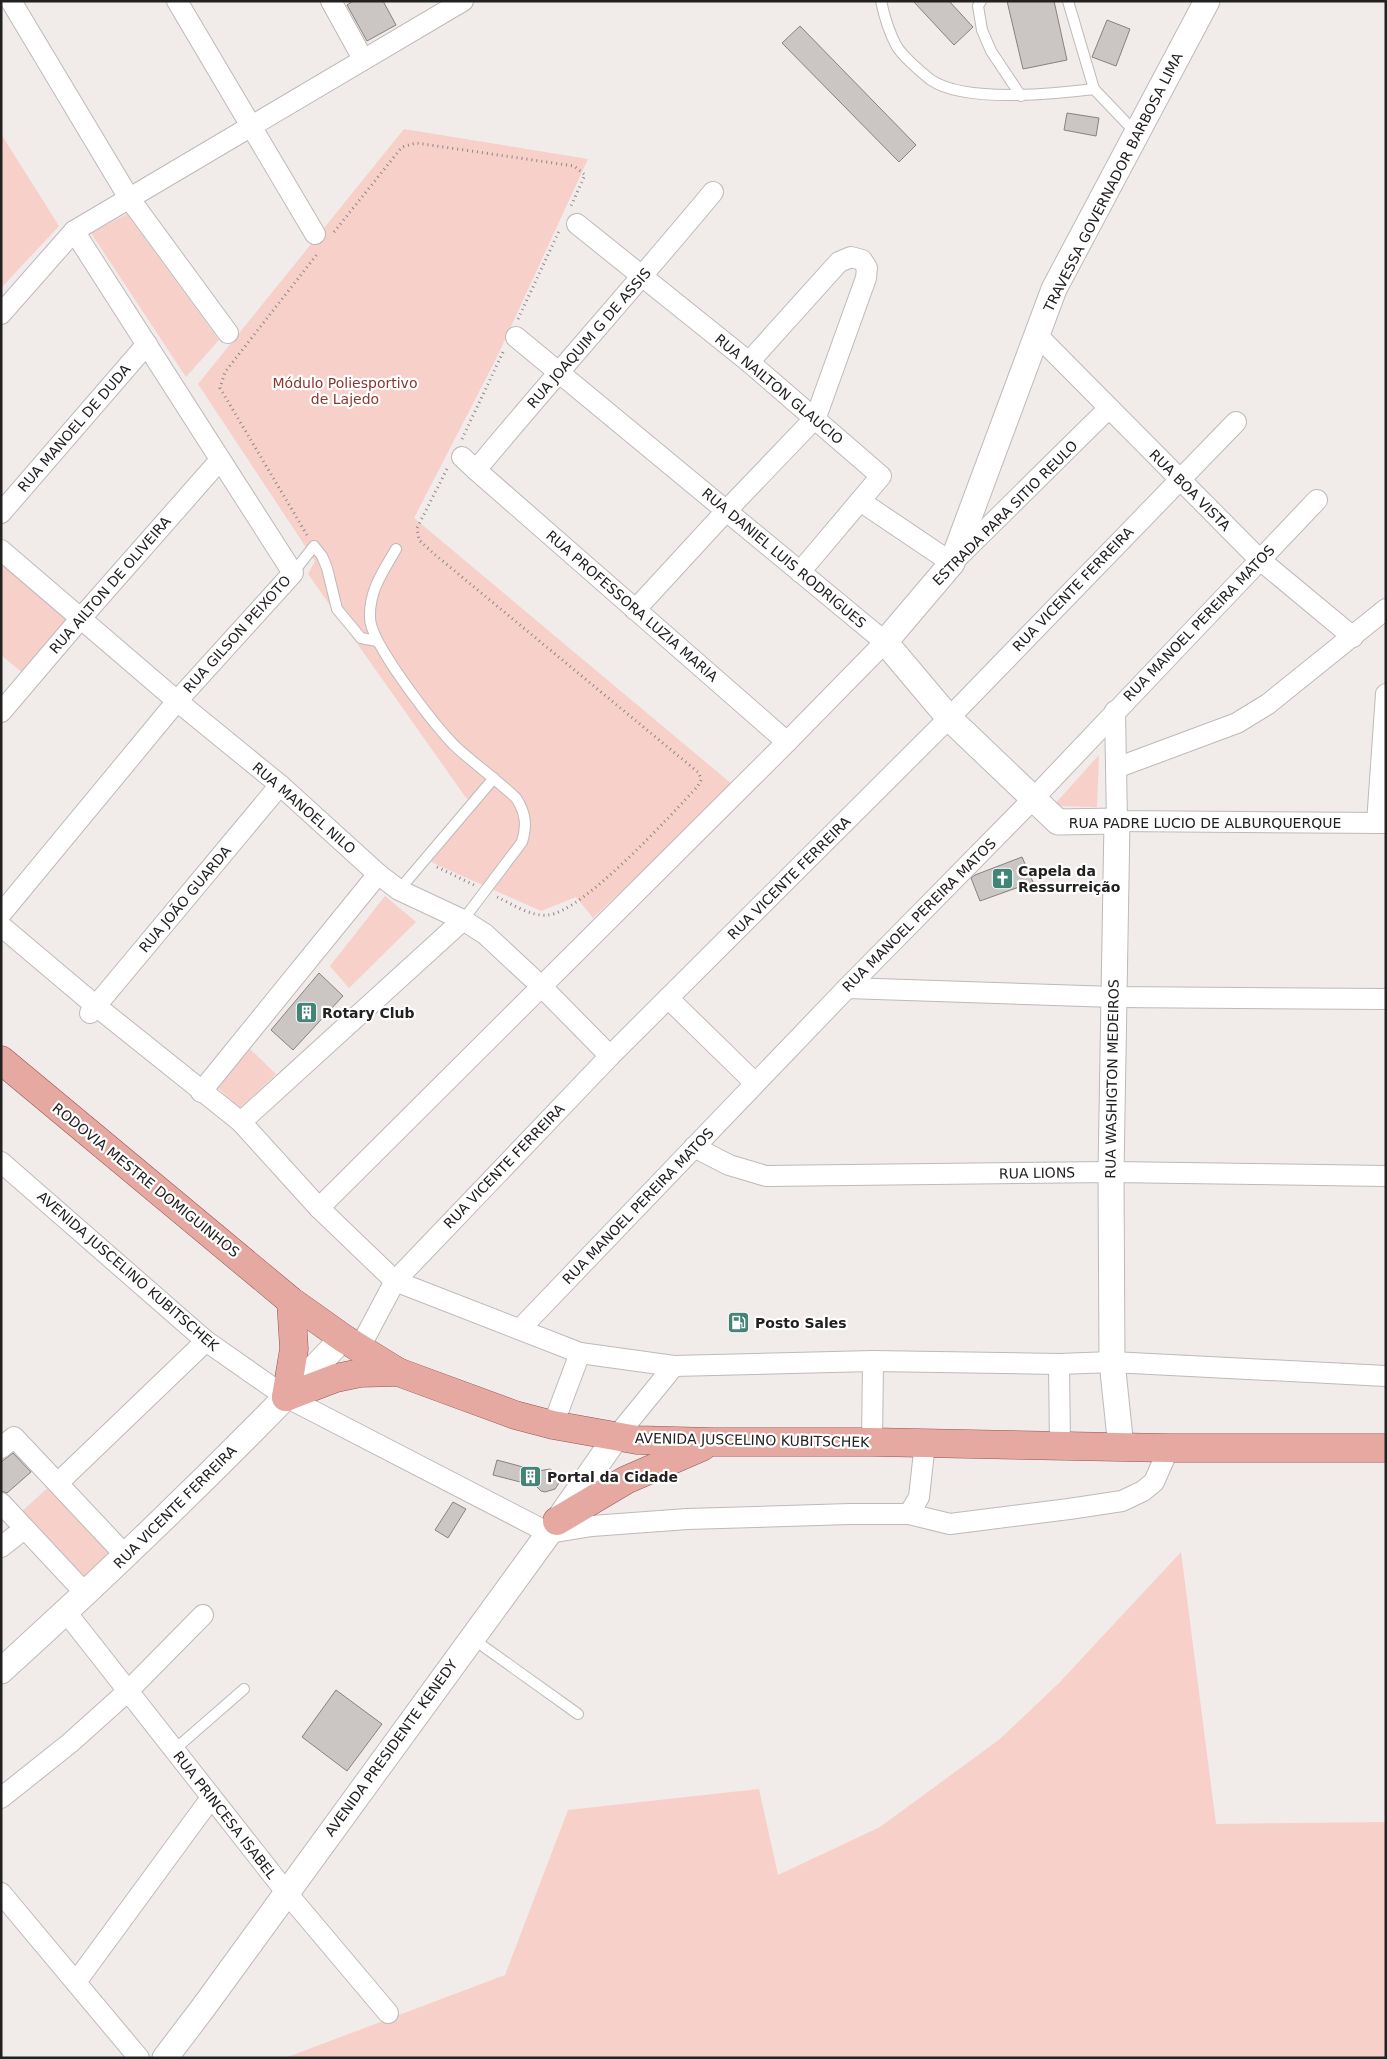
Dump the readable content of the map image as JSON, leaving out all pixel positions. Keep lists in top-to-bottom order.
{
  "streets": {
    "main road": ["RODOVIA MESTRE DOMIGUINHOS", "AVENIDA JUSCELINO KUBITSCHEK"],
    "street": [
      "TRAVESSA GOVERNADOR BARBOSA LIMA",
      "RUA JOAQUIM G DE ASSIS",
      "RUA NAILTON GLAUCIO",
      "RUA MANOEL DE DUDA",
      "RUA BOA VISTA",
      "ESTRADA PARA SITIO REULO",
      "RUA DANIEL LUIS RODRIGUES",
      "RUA AILTON DE OLIVEIRA",
      "RUA VICENTE FERREIRA",
      "RUA PROFESSORA LUZIA MARIA",
      "RUA MANOEL PEREIRA MATOS",
      "RUA GILSON PEIXOTO",
      "RUA MANOEL NILO",
      "RUA PADRE LUCIO DE ALBURQUERQUE",
      "RUA JOÃO GUARDA",
      "RUA WASHIGTON MEDEIROS",
      "RUA LIONS",
      "AVENIDA PRESIDENTE KENEDY",
      "RUA PRINCESA ISABEL"
    ]
  },
  "crossings": [
    ["TRAVESSA GOVERNADOR BARBOSA LIMA", "RUA BOA VISTA"],
    ["TRAVESSA GOVERNADOR BARBOSA LIMA", "ESTRADA PARA SITIO REULO"],
    ["RUA JOAQUIM G DE ASSIS", "RUA NAILTON GLAUCIO"],
    ["RUA JOAQUIM G DE ASSIS", "RUA DANIEL LUIS RODRIGUES"],
    ["RUA JOAQUIM G DE ASSIS", "RUA PROFESSORA LUZIA MARIA"],
    ["RUA NAILTON GLAUCIO", "RUA DANIEL LUIS RODRIGUES"],
    ["RUA MANOEL DE DUDA", "RUA GILSON PEIXOTO"],
    ["RUA BOA VISTA", "ESTRADA PARA SITIO REULO"],
    ["RUA BOA VISTA", "RUA VICENTE FERREIRA"],
    ["RUA BOA VISTA", "RUA MANOEL PEREIRA MATOS"],
    ["ESTRADA PARA SITIO REULO", "RUA DANIEL LUIS RODRIGUES"],
    ["RUA DANIEL LUIS RODRIGUES", "RUA VICENTE FERREIRA"],
    ["RUA DANIEL LUIS RODRIGUES", "RUA MANOEL PEREIRA MATOS"],
    ["RUA DANIEL LUIS RODRIGUES", "RUA PADRE LUCIO DE ALBURQUERQUE"],
    ["RUA AILTON DE OLIVEIRA", "RUA GILSON PEIXOTO"],
    ["RUA AILTON DE OLIVEIRA", "RUA MANOEL NILO"],
    ["RUA VICENTE FERREIRA", "RUA MANOEL NILO"],
    ["RUA VICENTE FERREIRA", "AVENIDA JUSCELINO KUBITSCHEK"],
    ["RUA VICENTE FERREIRA", "RUA PRINCESA ISABEL"],
    ["RUA MANOEL PEREIRA MATOS", "RUA PADRE LUCIO DE ALBURQUERQUE"],
    ["RUA MANOEL PEREIRA MATOS", "RUA WASHIGTON MEDEIROS"],
    ["RUA MANOEL PEREIRA MATOS", "RUA LIONS"],
    ["RUA GILSON PEIXOTO", "RUA MANOEL NILO"],
    ["RUA MANOEL NILO", "RUA JOÃO GUARDA"],
    ["RUA PADRE LUCIO DE ALBURQUERQUE", "RUA WASHIGTON MEDEIROS"],
    ["RUA WASHIGTON MEDEIROS", "RUA LIONS"],
    ["RUA WASHIGTON MEDEIROS", "AVENIDA JUSCELINO KUBITSCHEK"],
    ["RODOVIA MESTRE DOMIGUINHOS", "AVENIDA JUSCELINO KUBITSCHEK"],
    ["AVENIDA JUSCELINO KUBITSCHEK", "AVENIDA PRESIDENTE KENEDY"],
    ["AVENIDA PRESIDENTE KENEDY", "RUA PRINCESA ISABEL"]
  ],
  "parks": ["Módulo Poliesportivo de Lajedo"],
  "places": {
    "church": ["Capela da Ressurreição"],
    "building": ["Rotary Club", "Portal da Cidade"],
    "fuel station": ["Posto Sales"]
  }
}
